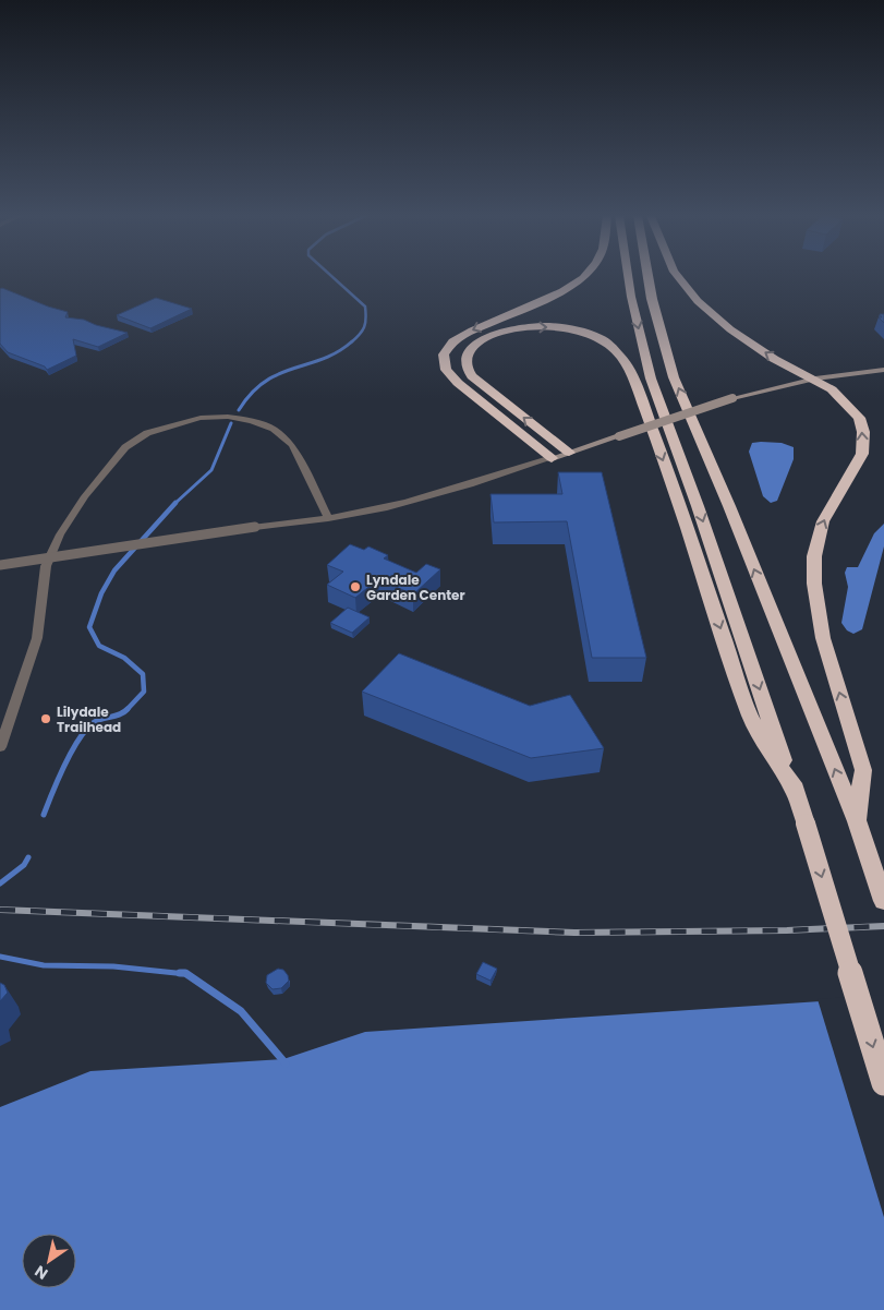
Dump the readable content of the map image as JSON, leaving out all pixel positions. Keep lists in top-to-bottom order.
{
  "places": ["Lyndale Garden Center", "Lilydale Trailhead"],
  "north": "bottom left"
}
